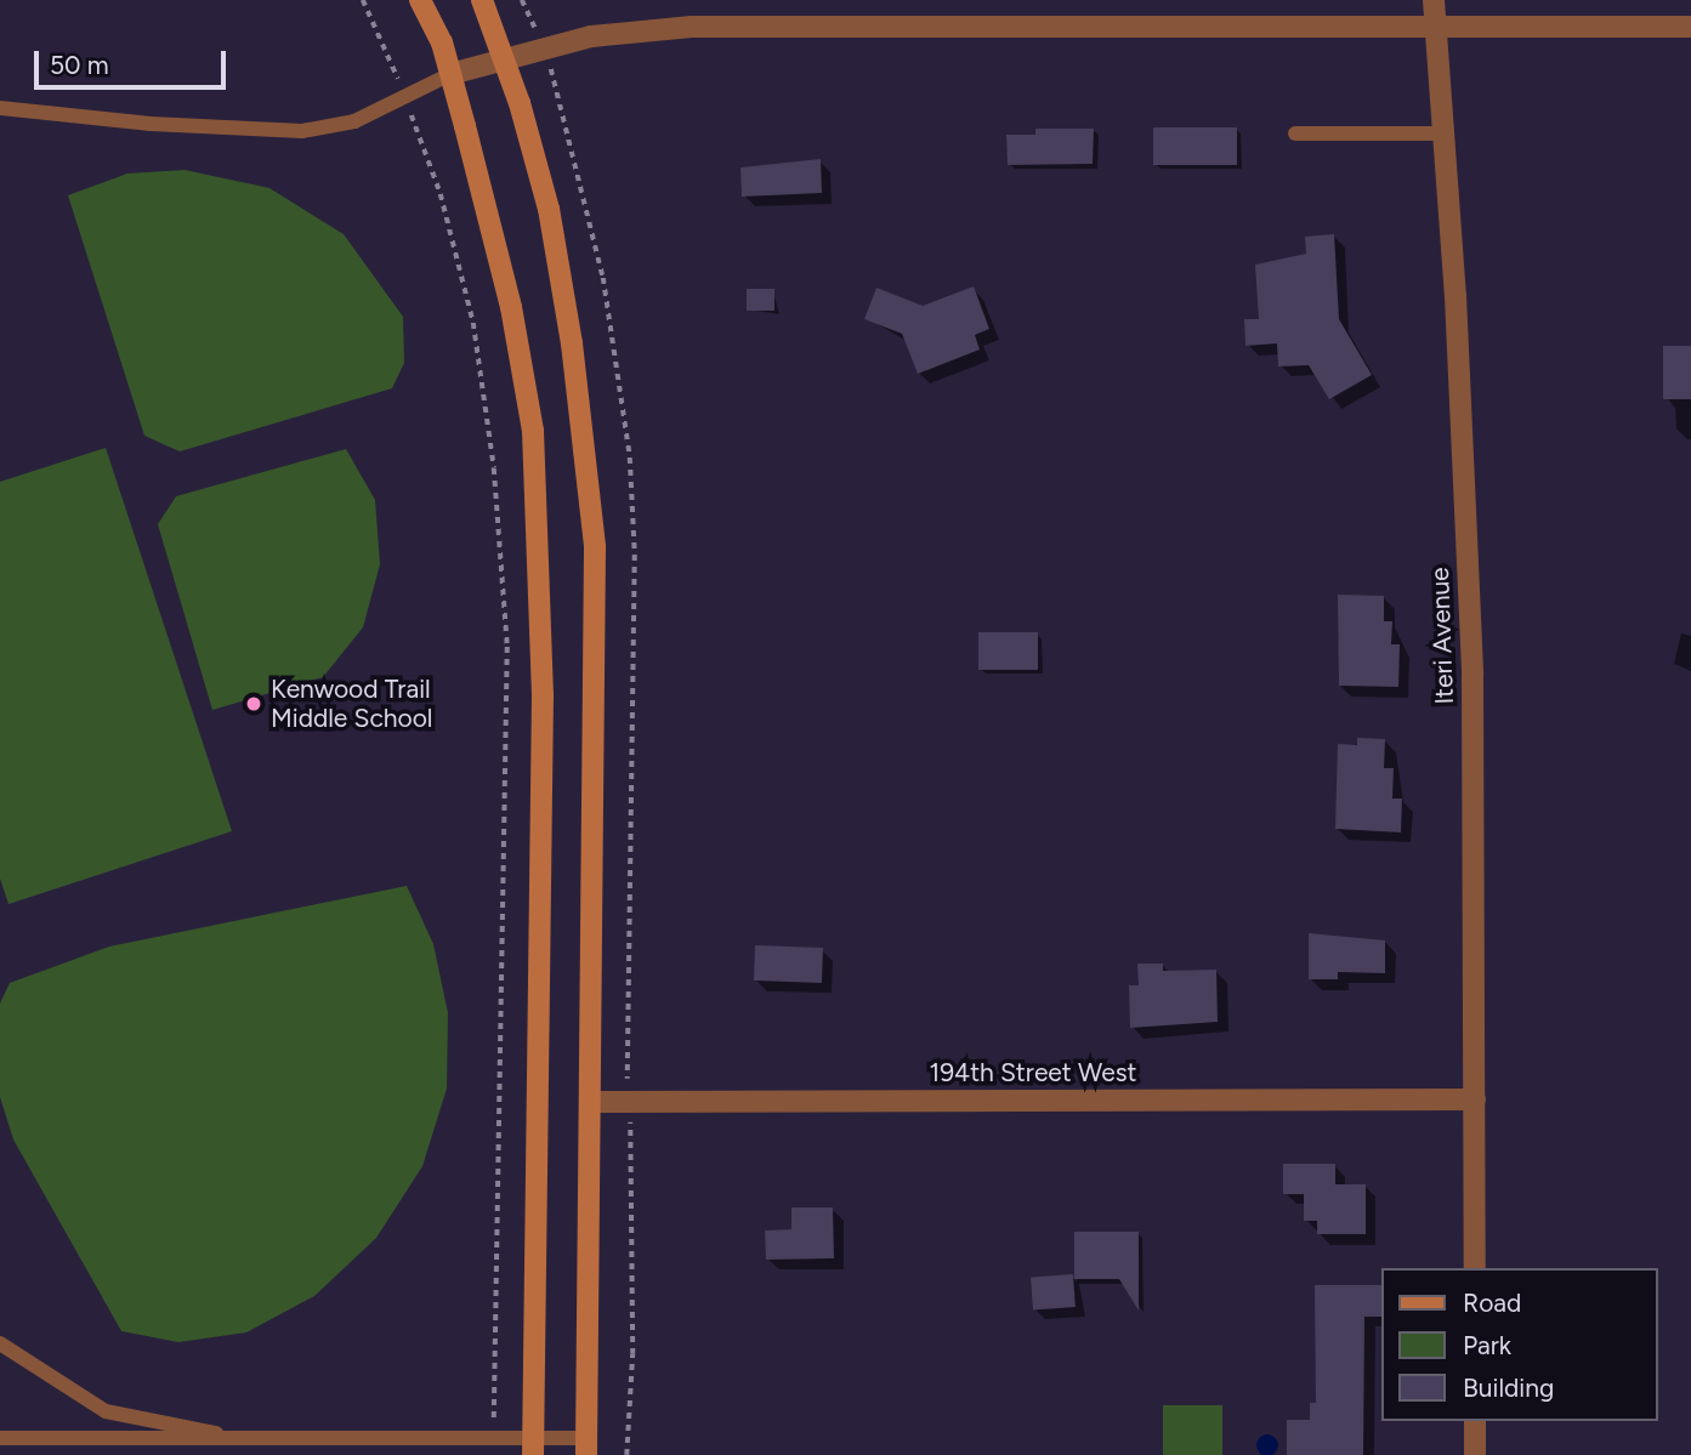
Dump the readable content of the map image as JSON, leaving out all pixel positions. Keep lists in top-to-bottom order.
{
  "streets": {
    "street": ["Iteri Avenue", "194th Street West"]
  },
  "crossings": [
    ["Iteri Avenue", "194th Street West"]
  ],
  "places": ["Kenwood Trail Middle School"],
  "legend": ["Road", "Park", "Building"],
  "scale_bar": "50 m"
}
